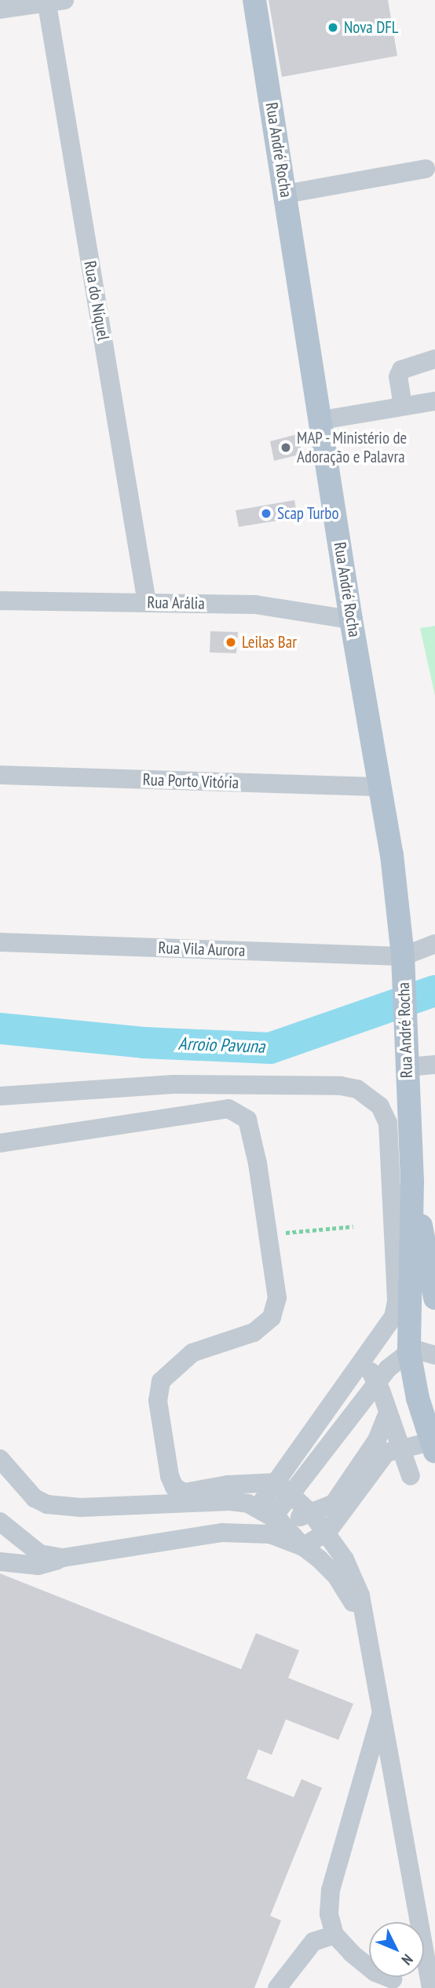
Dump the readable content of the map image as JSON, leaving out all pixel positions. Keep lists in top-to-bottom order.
{
  "streets": {
    "main road": ["Rua André Rocha"],
    "street": [
      "Rua do Níquel",
      "Rua Arália",
      "Rua Porto Vitória",
      "Rua Vila Aurora"
    ]
  },
  "crossings": [
    ["Rua André Rocha", "Rua Arália"],
    ["Rua André Rocha", "Rua Porto Vitória"],
    ["Rua André Rocha", "Rua Vila Aurora"],
    ["Rua do Níquel", "Rua Arália"]
  ],
  "water": ["Arroio Pavuna"],
  "places": [
    "Nova DFL",
    "MAP - Ministério de Adoração e Palavra",
    "Scap Turbo",
    "Leilas Bar"
  ],
  "north": "bottom right"
}
